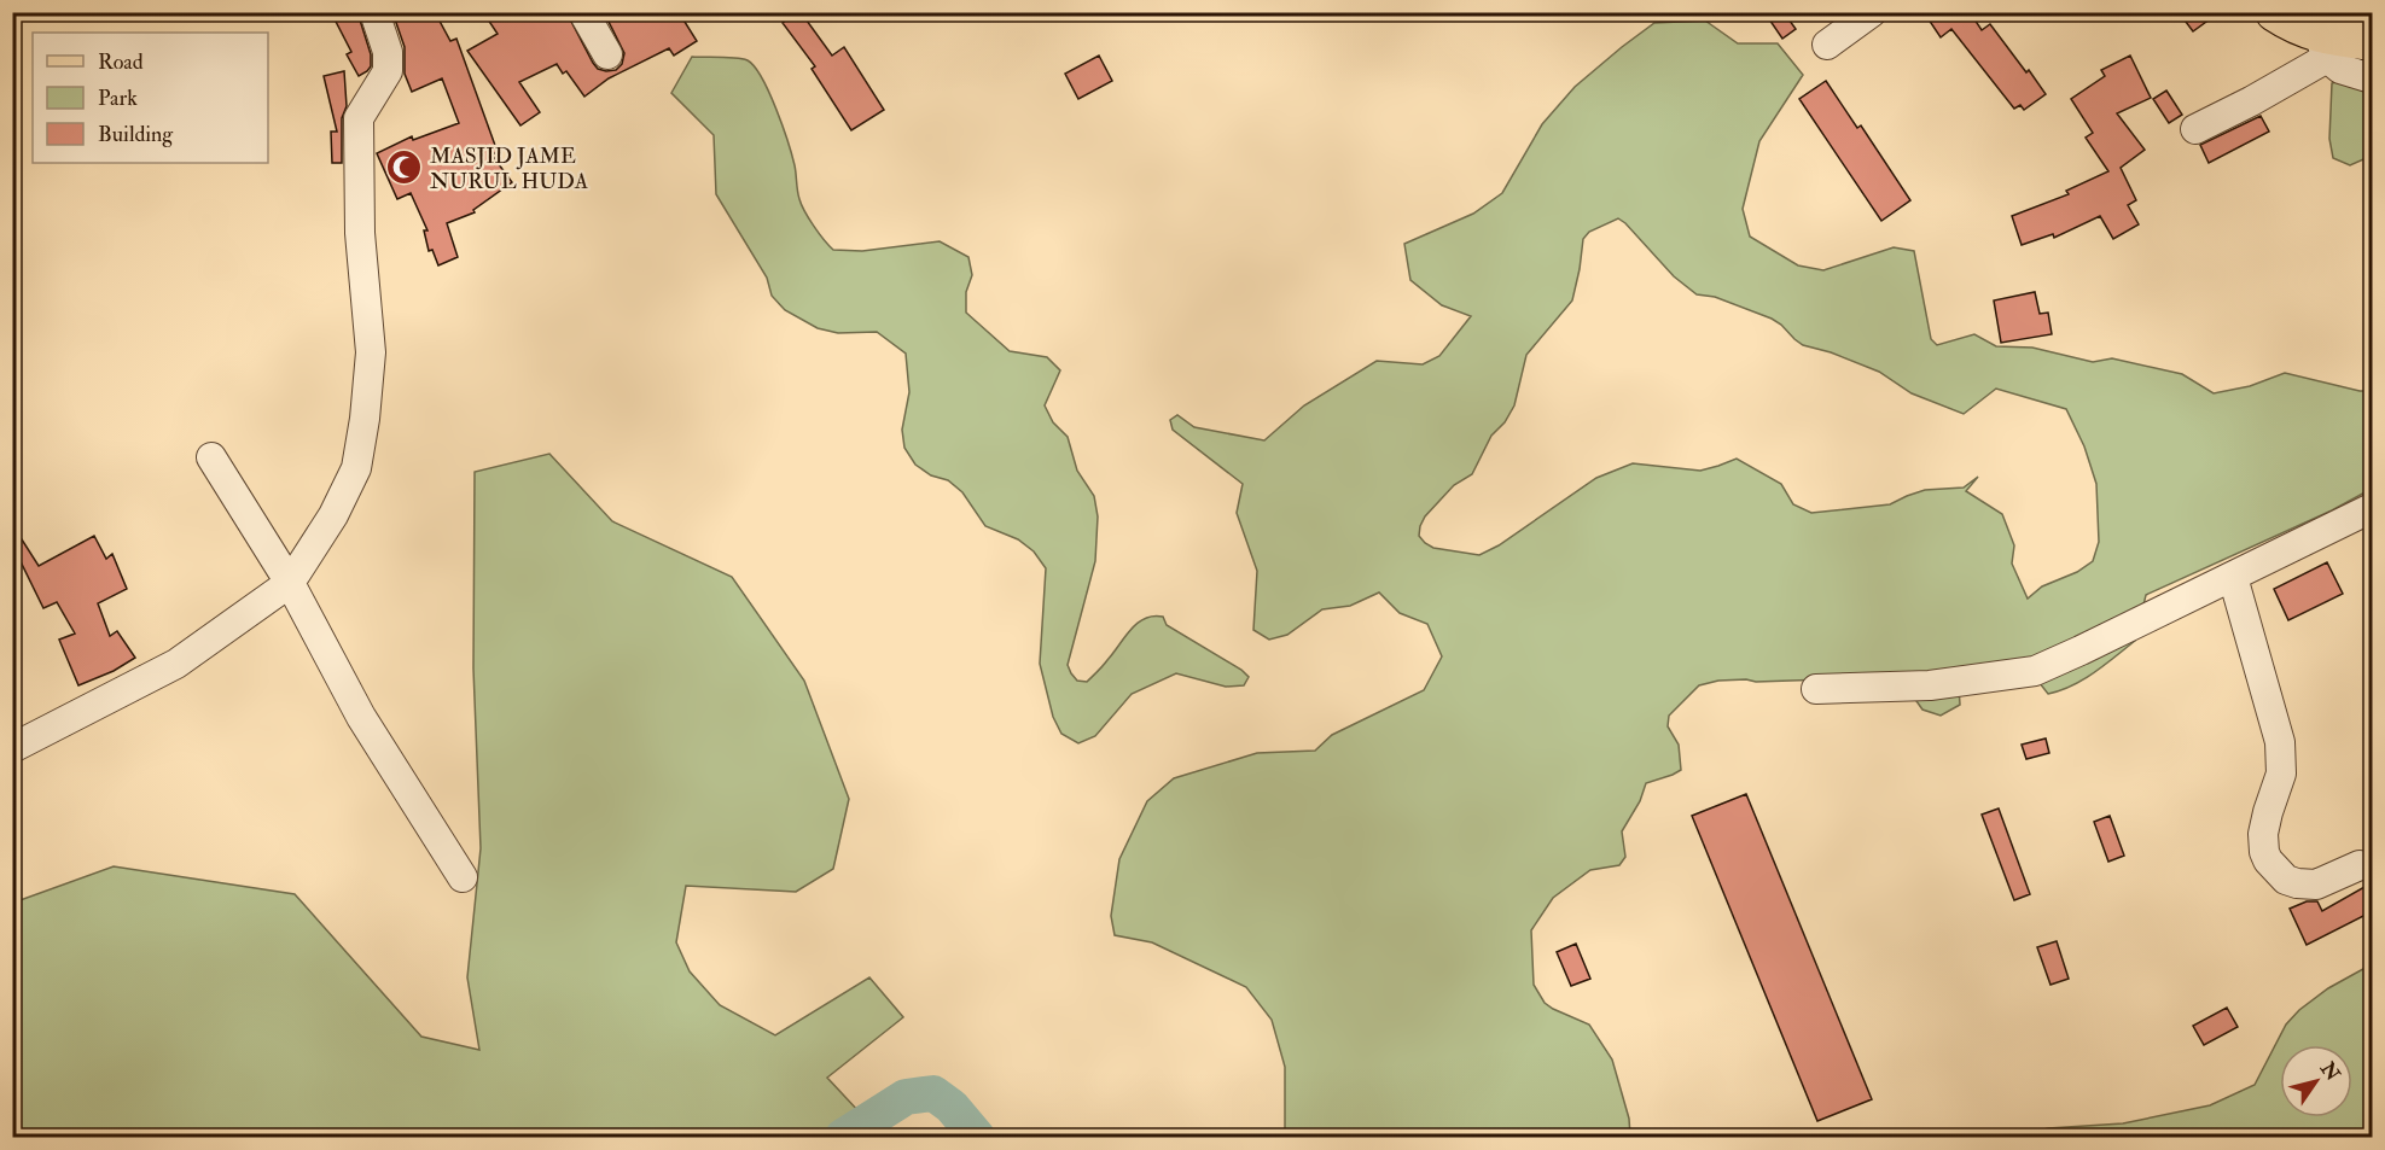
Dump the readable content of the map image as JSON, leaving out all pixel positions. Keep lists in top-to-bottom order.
{
  "places": {
    "mosque": ["MASJID JAME NURUL HUDA"]
  },
  "legend": ["Road", "Park", "Building"],
  "north": "top right"
}
